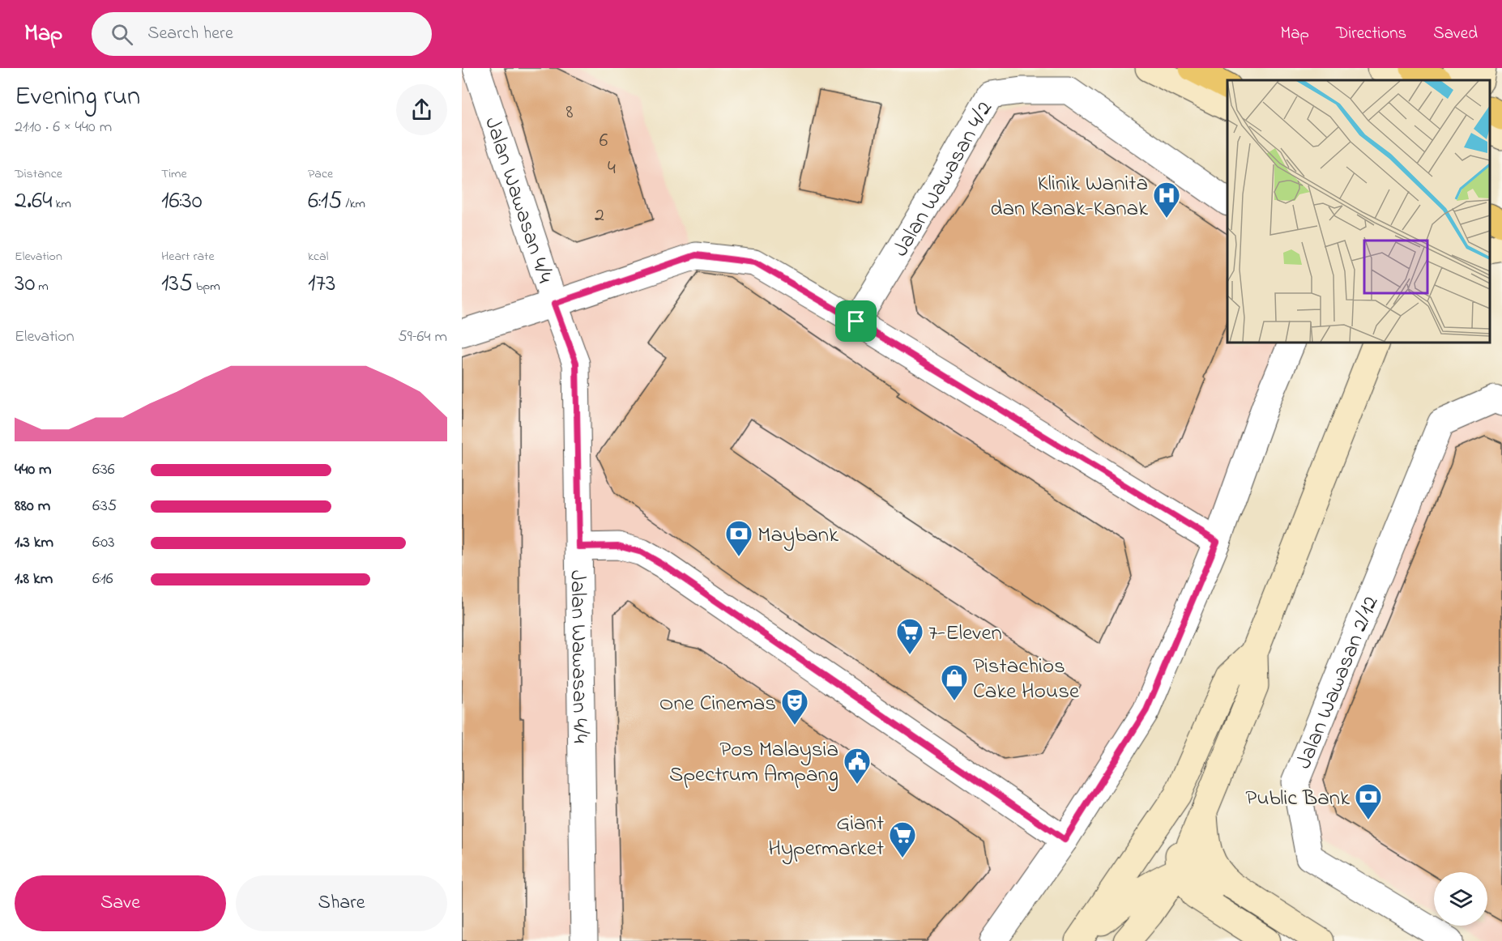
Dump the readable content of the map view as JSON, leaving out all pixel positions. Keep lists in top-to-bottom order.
{
  "streets": {
    "street": ["Jalan Wawasan 4/2", "Jalan Wawasan 4/4", "Jalan Wawasan 2/12"]
  },
  "places": {
    "hospital": ["Klinik Wanita dan Kanak-Kanak"],
    "bank": ["Maybank", "Public Bank"],
    "supermarket": ["7-Eleven", "Giant Hypermarket"],
    "shop": ["Pistachios Cake House"],
    "theatre": ["One Cinemas"],
    "public building": ["Pos Malaysia Spectrum Ampang"]
  },
  "house_numbers": [
    "8",
    "6",
    "4",
    "2"
  ],
  "page": {
    "header": "Map",
    "search": "Search here",
    "nav": ["Map", "Directions", "Saved"],
    "heading": ["Evening run", "21:10 · 6 × 440 m"],
    "stats": [
      ["Distance", "2.64 km"],
      ["Time", "16:30"],
      ["Pace", "6:15 /km"],
      ["Elevation", "30 m"],
      ["Heart rate", "135 bpm"],
      ["kcal", "173"]
    ],
    "chart": ["Elevation", "59–64 m"],
    "list": [
      {
        "name": "440 m",
        "note": "6:36"
      },
      {
        "name": "880 m",
        "note": "6:35"
      },
      {
        "name": "1.3 km",
        "note": "6:03"
      },
      {
        "name": "1.8 km",
        "note": "6:16"
      }
    ],
    "buttons": ["Save", "Share"]
  }
}
